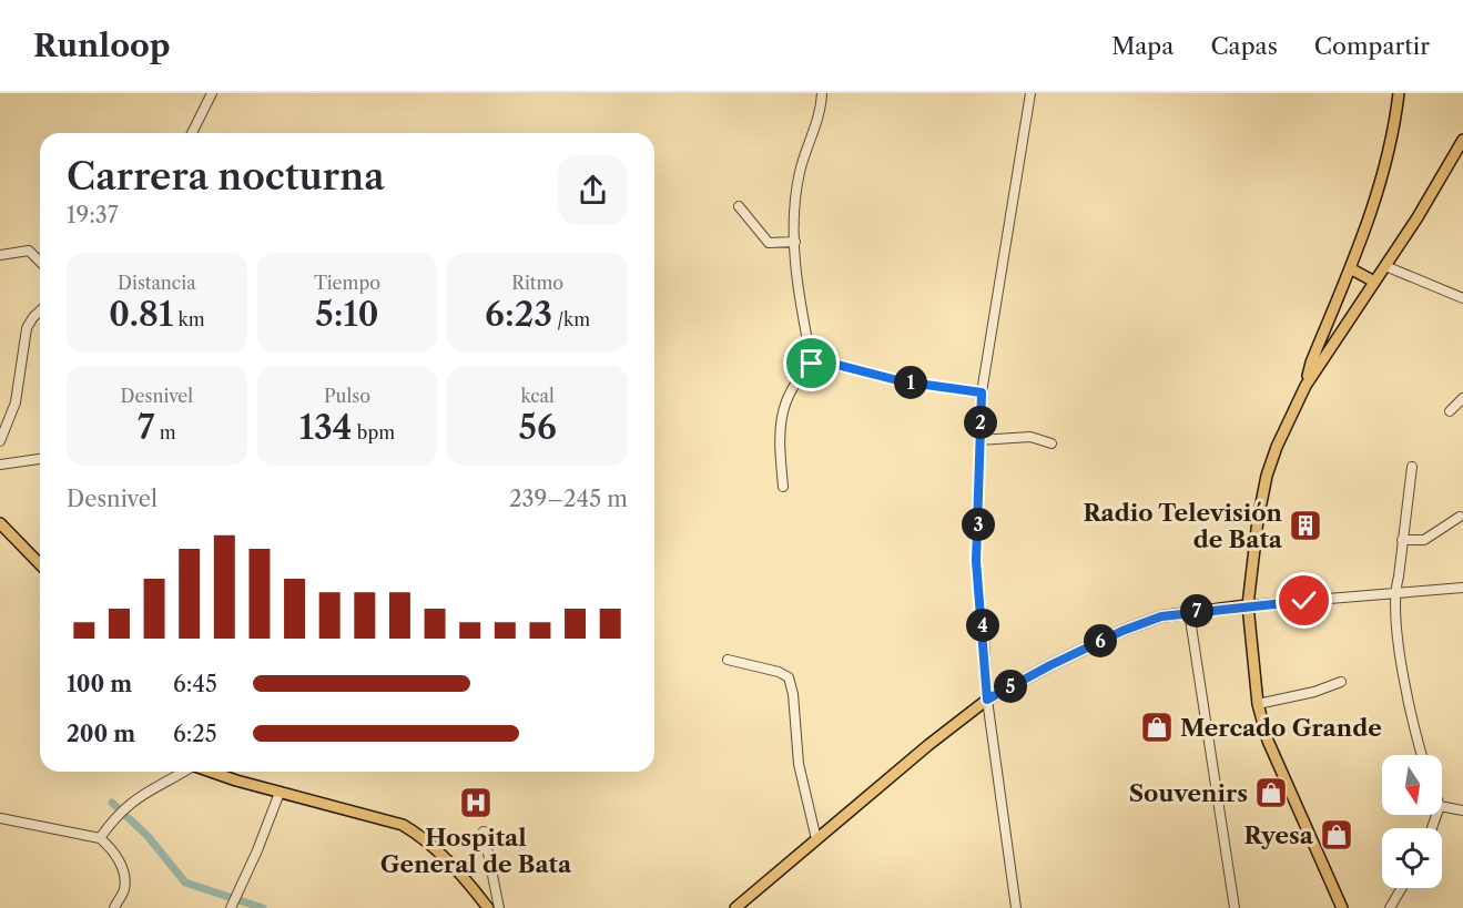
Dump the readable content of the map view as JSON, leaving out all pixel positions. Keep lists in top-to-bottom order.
{
  "places": {
    "building": ["Radio Televisión de Bata"],
    "shop": ["Mercado Grande", "Souvenirs", "Ryesa"],
    "hospital": ["Hospital General de Bata"]
  },
  "north": "bottom",
  "page": {
    "header": "Runloop",
    "nav": ["Mapa", "Capas", "Compartir"],
    "heading": ["Carrera nocturna", "19:37"],
    "stats": [
      ["Distancia", "0.81 km"],
      ["Tiempo", "5:10"],
      ["Ritmo", "6:23 /km"],
      ["Desnivel", "7 m"],
      ["Pulso", "134 bpm"],
      ["kcal", "56"]
    ],
    "pins": [
      "1",
      "2",
      "3",
      "7",
      "4",
      "6",
      "5"
    ],
    "chart": ["Desnivel", "239–245 m"],
    "list": [
      {
        "name": "100 m",
        "note": "6:45"
      },
      {
        "name": "200 m",
        "note": "6:25"
      }
    ]
  }
}
